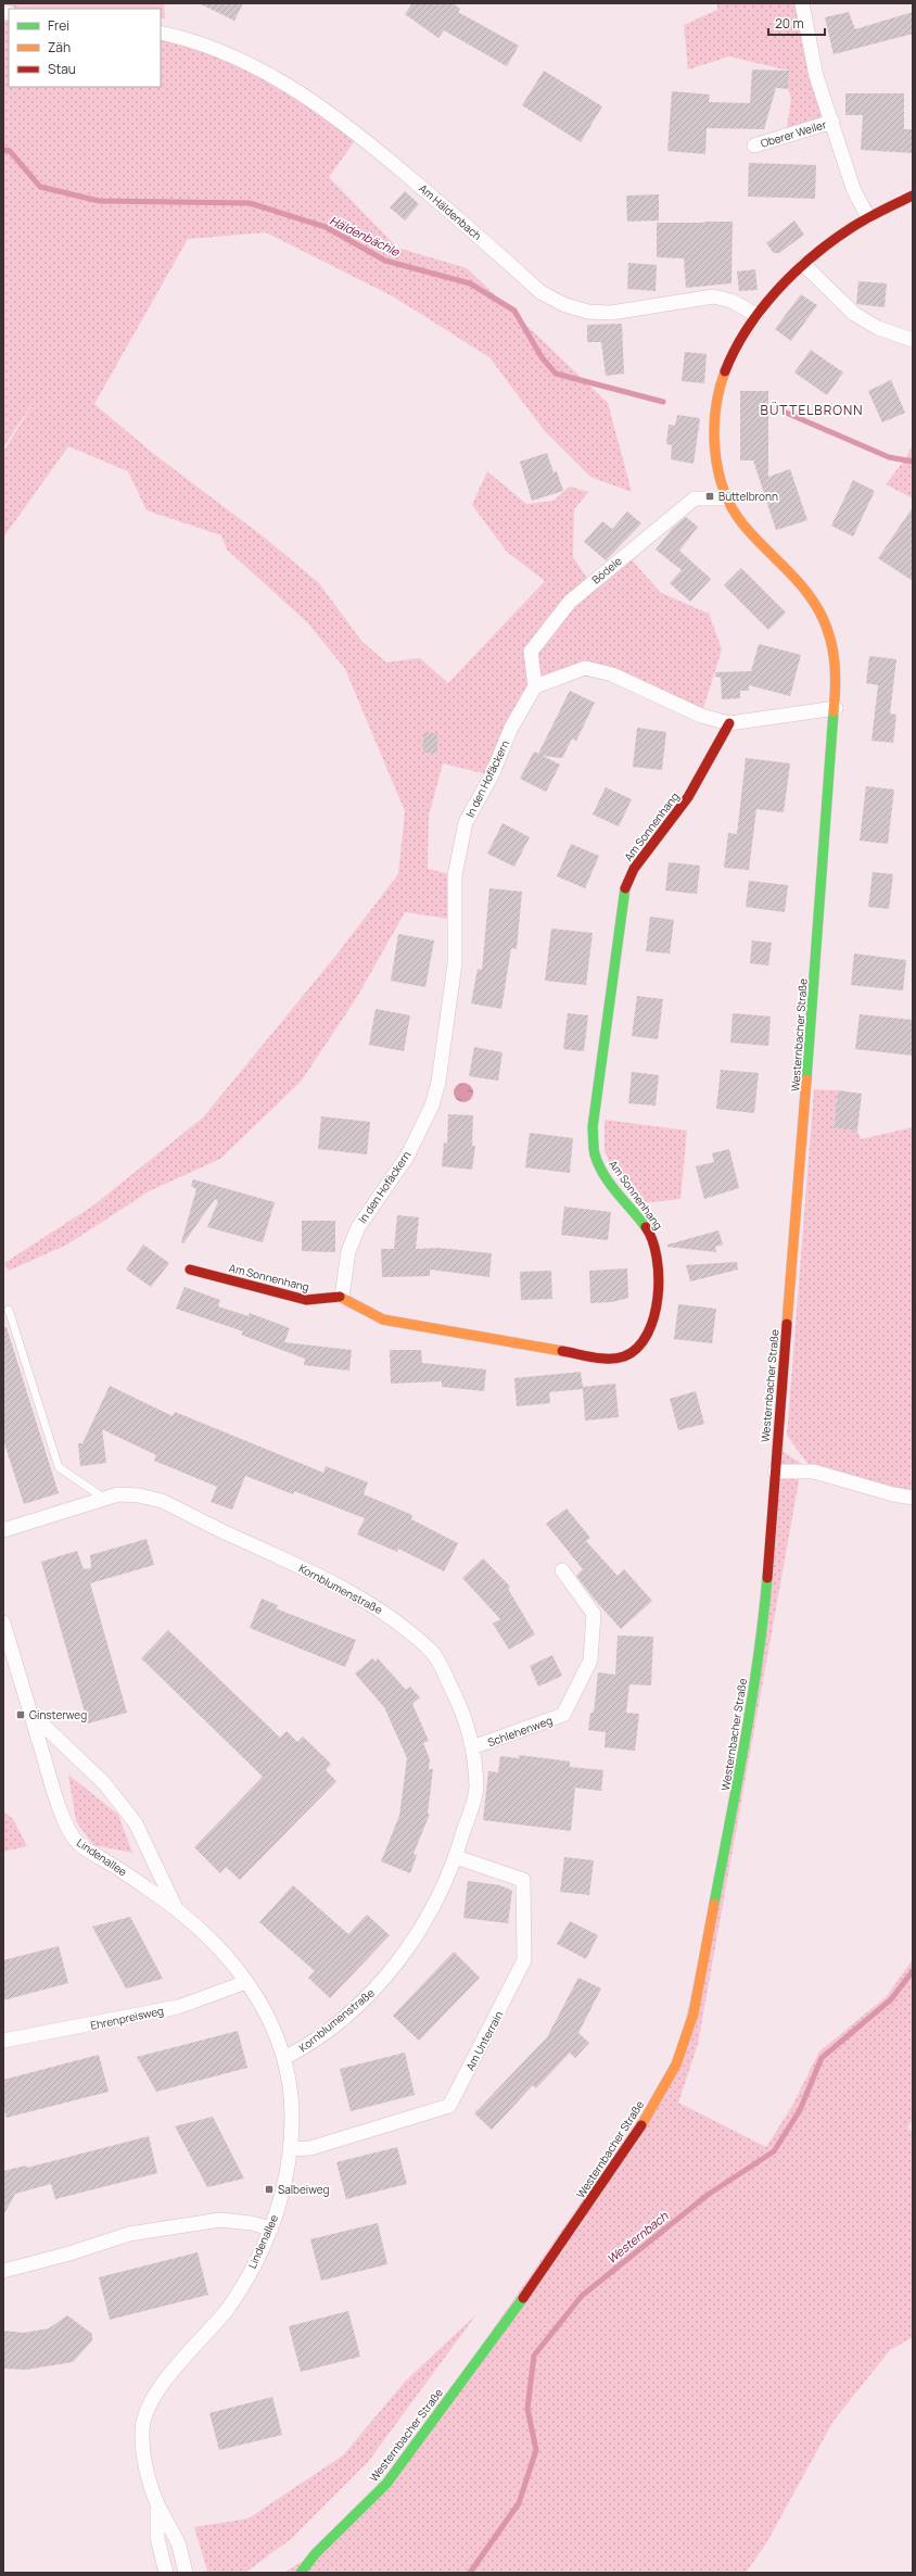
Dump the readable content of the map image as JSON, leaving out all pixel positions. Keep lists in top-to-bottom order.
{
  "streets": {
    "street": [
      "Oberer Weiler",
      "Am Häldenbach",
      "Bödele",
      "In den Hofäckern",
      "Am Sonnenhang",
      "Westernbacher Straße",
      "Kornblumenstraße",
      "Schlehenweg",
      "Lindenallee",
      "Ehrenpreisweg",
      "Am Unterrain"
    ]
  },
  "crossings": [
    ["Oberer Weiler", "Westernbacher Straße"],
    ["Am Häldenbach", "Westernbacher Straße"],
    ["Bödele", "In den Hofäckern"],
    ["Bödele", "Westernbacher Straße"],
    ["In den Hofäckern", "Am Sonnenhang"],
    ["Kornblumenstraße", "Schlehenweg"],
    ["Kornblumenstraße", "Lindenallee"],
    ["Kornblumenstraße", "Am Unterrain"],
    ["Lindenallee", "Ehrenpreisweg"],
    ["Lindenallee", "Am Unterrain"]
  ],
  "districts": ["BÜTTELBRONN"],
  "water": ["Häldenbächle", "Westernbach"],
  "places": {
    "transit": ["Büttelbronn", "Ginsterweg", "Salbeiweg"]
  },
  "legend": ["Frei", "Zäh", "Stau"],
  "scale_bar": "20 m"
}
